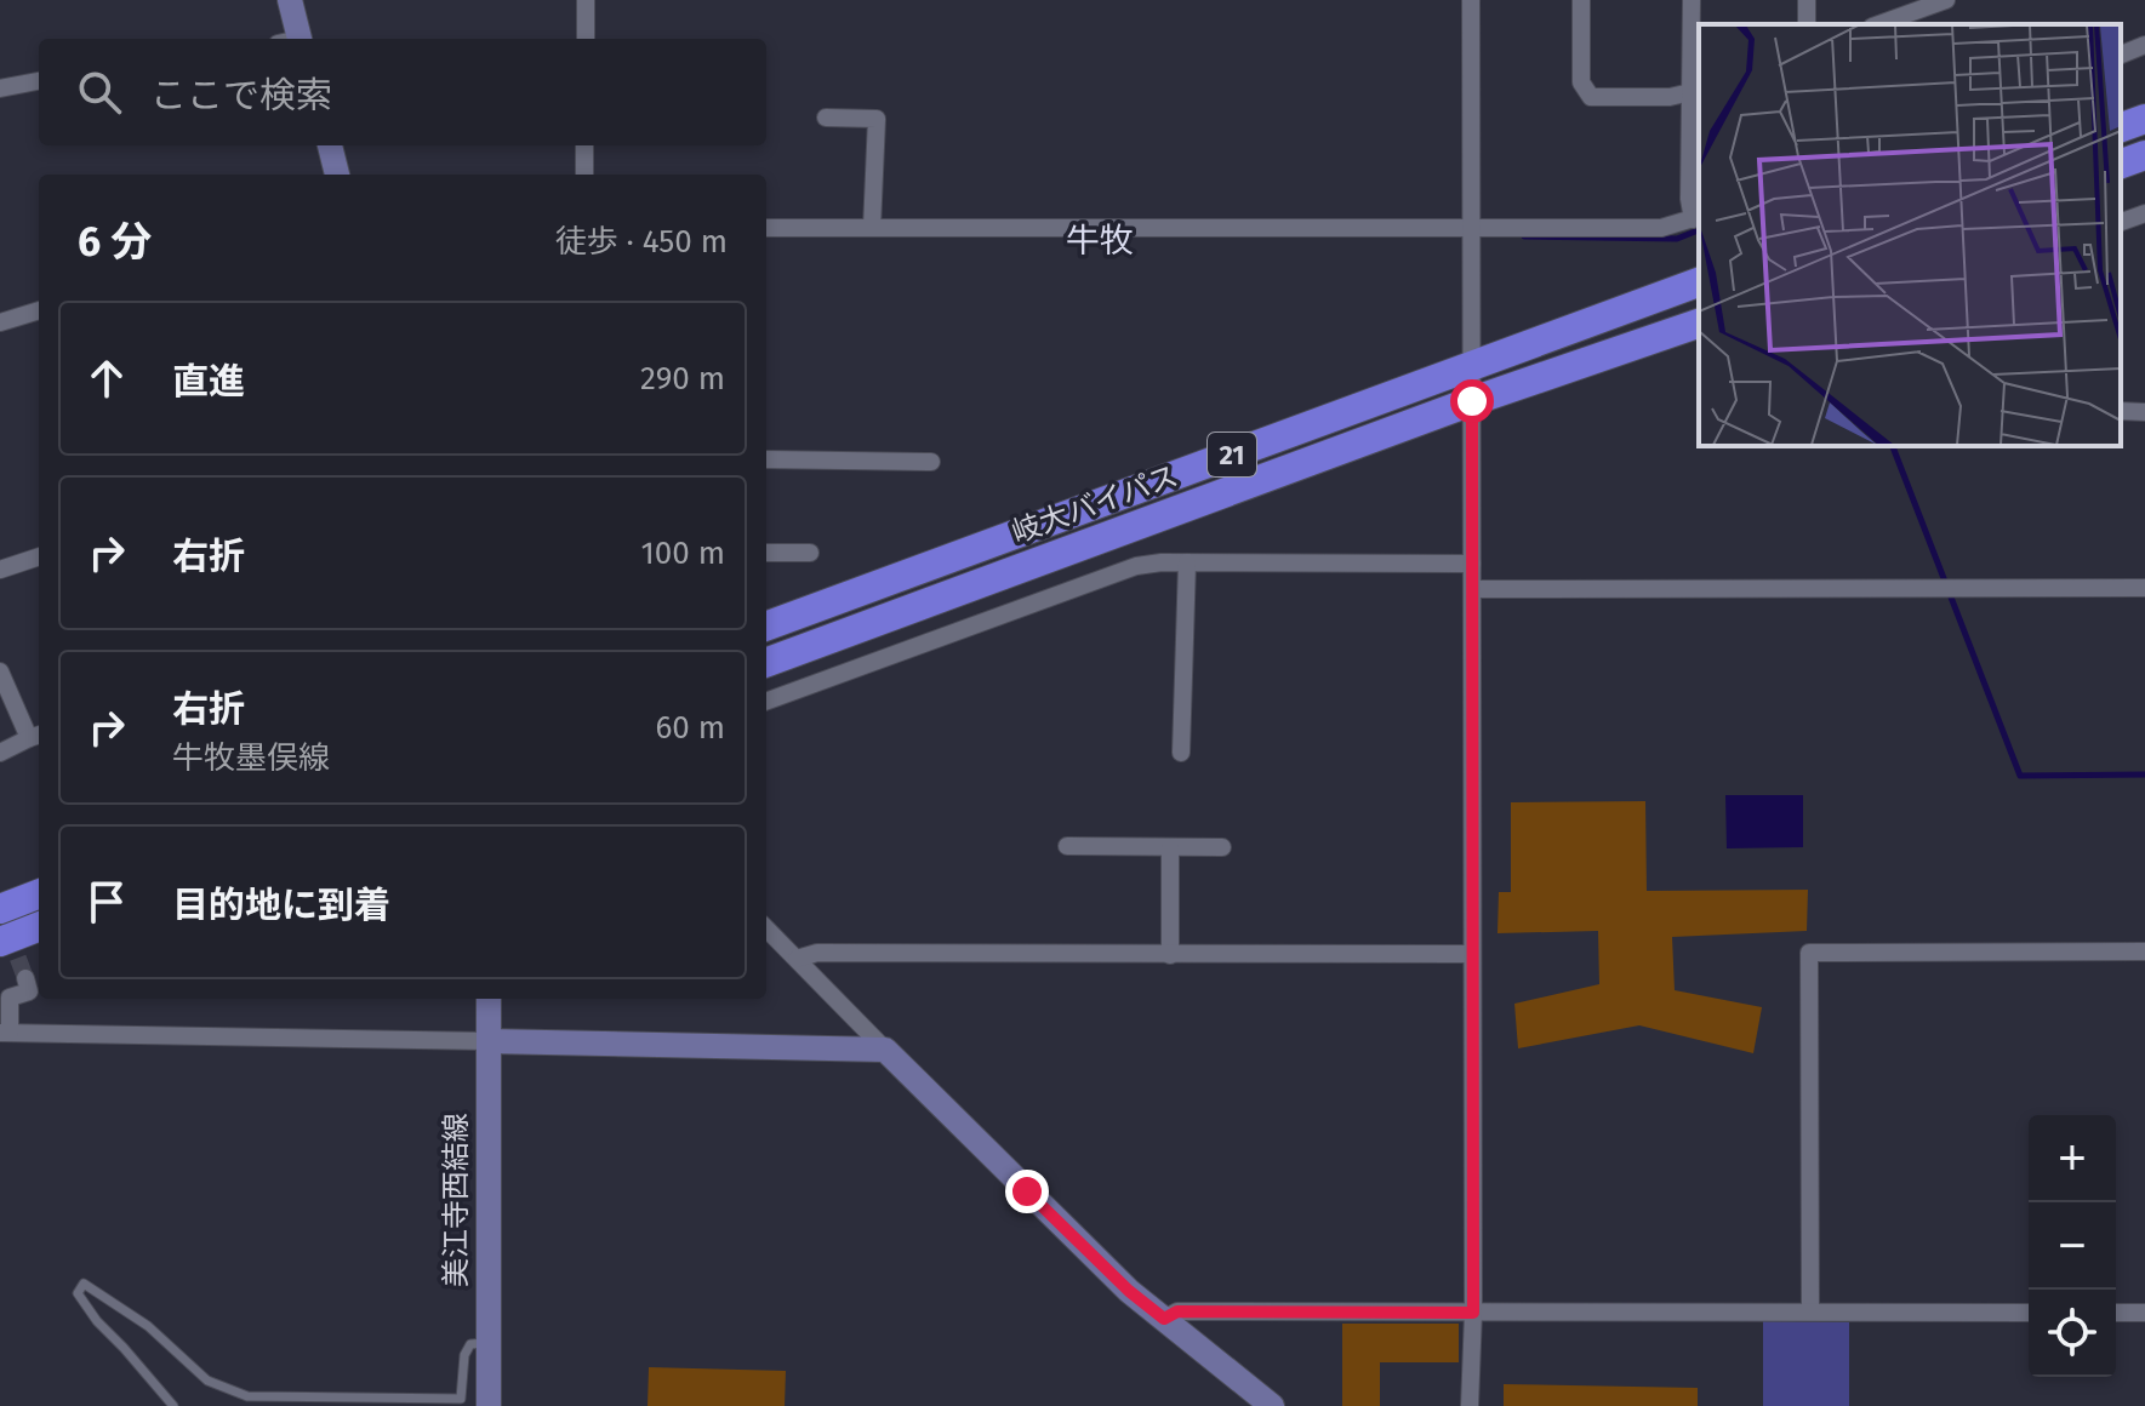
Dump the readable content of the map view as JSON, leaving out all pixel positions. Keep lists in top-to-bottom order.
{
  "streets": {
    "highway": ["21", "岐大バイパス"],
    "main road": ["美江寺西結線"]
  },
  "districts": ["牛牧"],
  "page": {
    "search": "ここで検索",
    "heading": ["6 分", "徒歩 · 450 m"],
    "list": [
      ["直進", "290 m"],
      ["右折", "100 m"],
      ["右折", "牛牧墨俣線", "60 m"],
      "目的地に到着"
    ],
    "map_buttons": ["+", "−"]
  }
}
